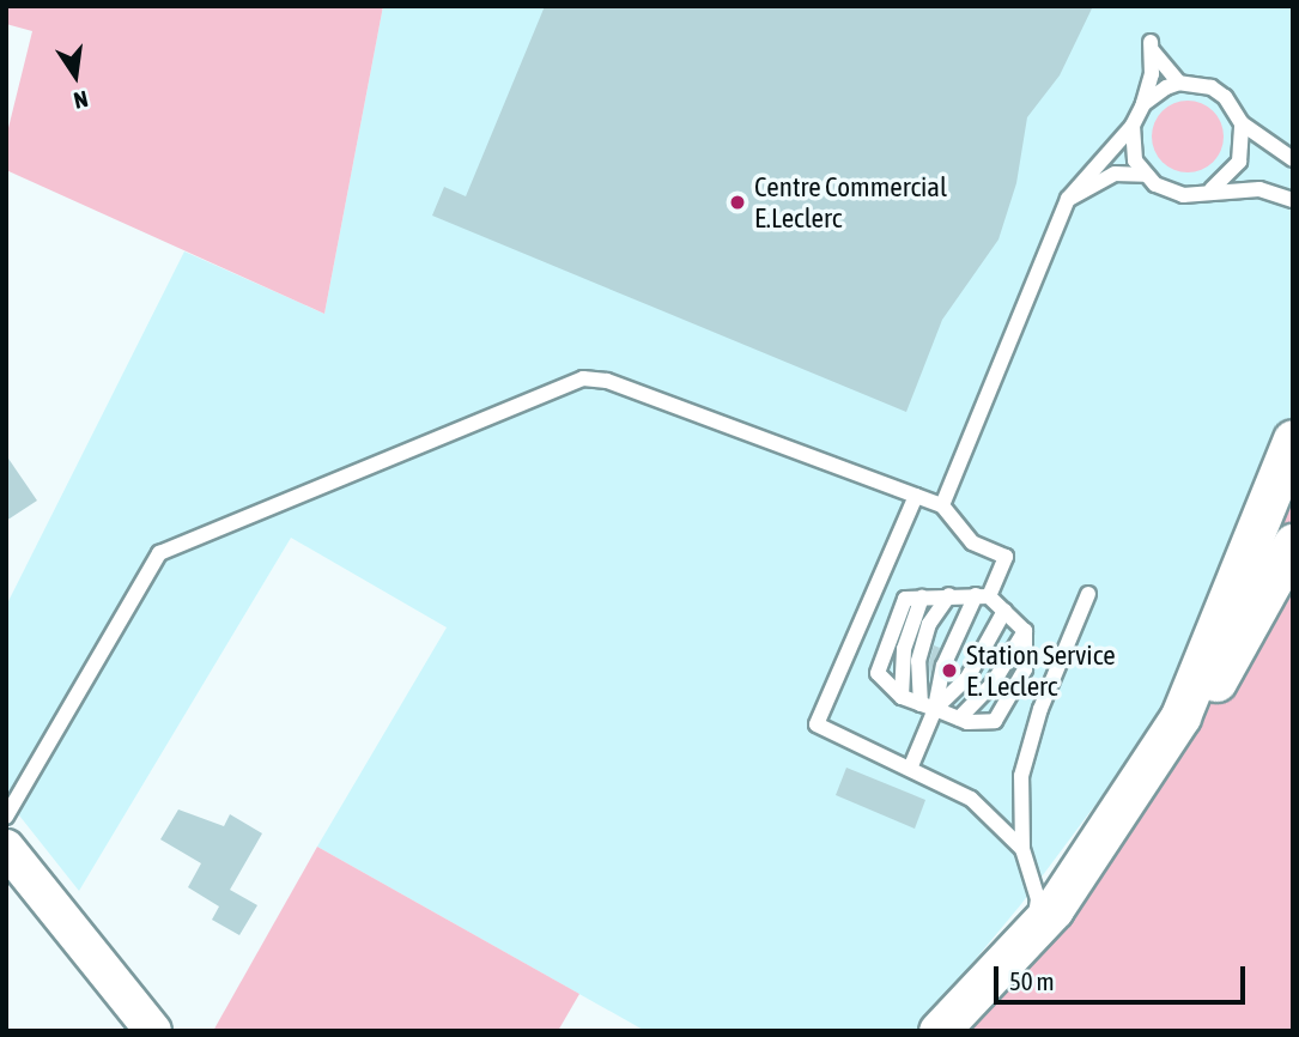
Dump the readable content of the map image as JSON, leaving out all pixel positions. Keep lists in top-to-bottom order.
{
  "places": ["Centre Commercial E.Leclerc", "Station Service E. Leclerc"],
  "scale_bar": "50 m",
  "north": "bottom"
}
